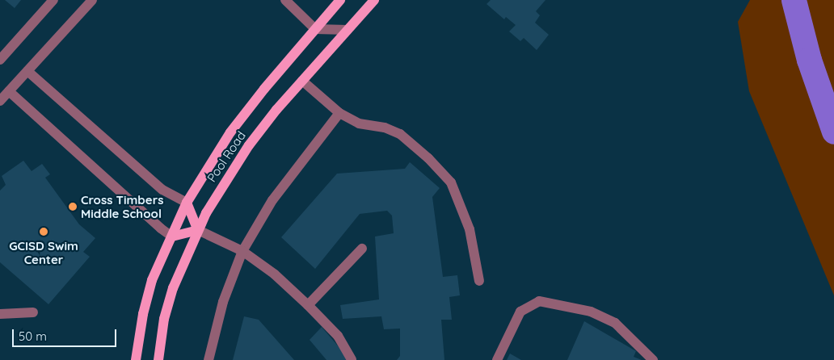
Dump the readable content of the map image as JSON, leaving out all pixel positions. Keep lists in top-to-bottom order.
{
  "streets": {
    "main road": ["Pool Road"]
  },
  "places": ["Cross Timbers Middle School", "GCISD Swim Center"],
  "scale_bar": "50 m"
}
